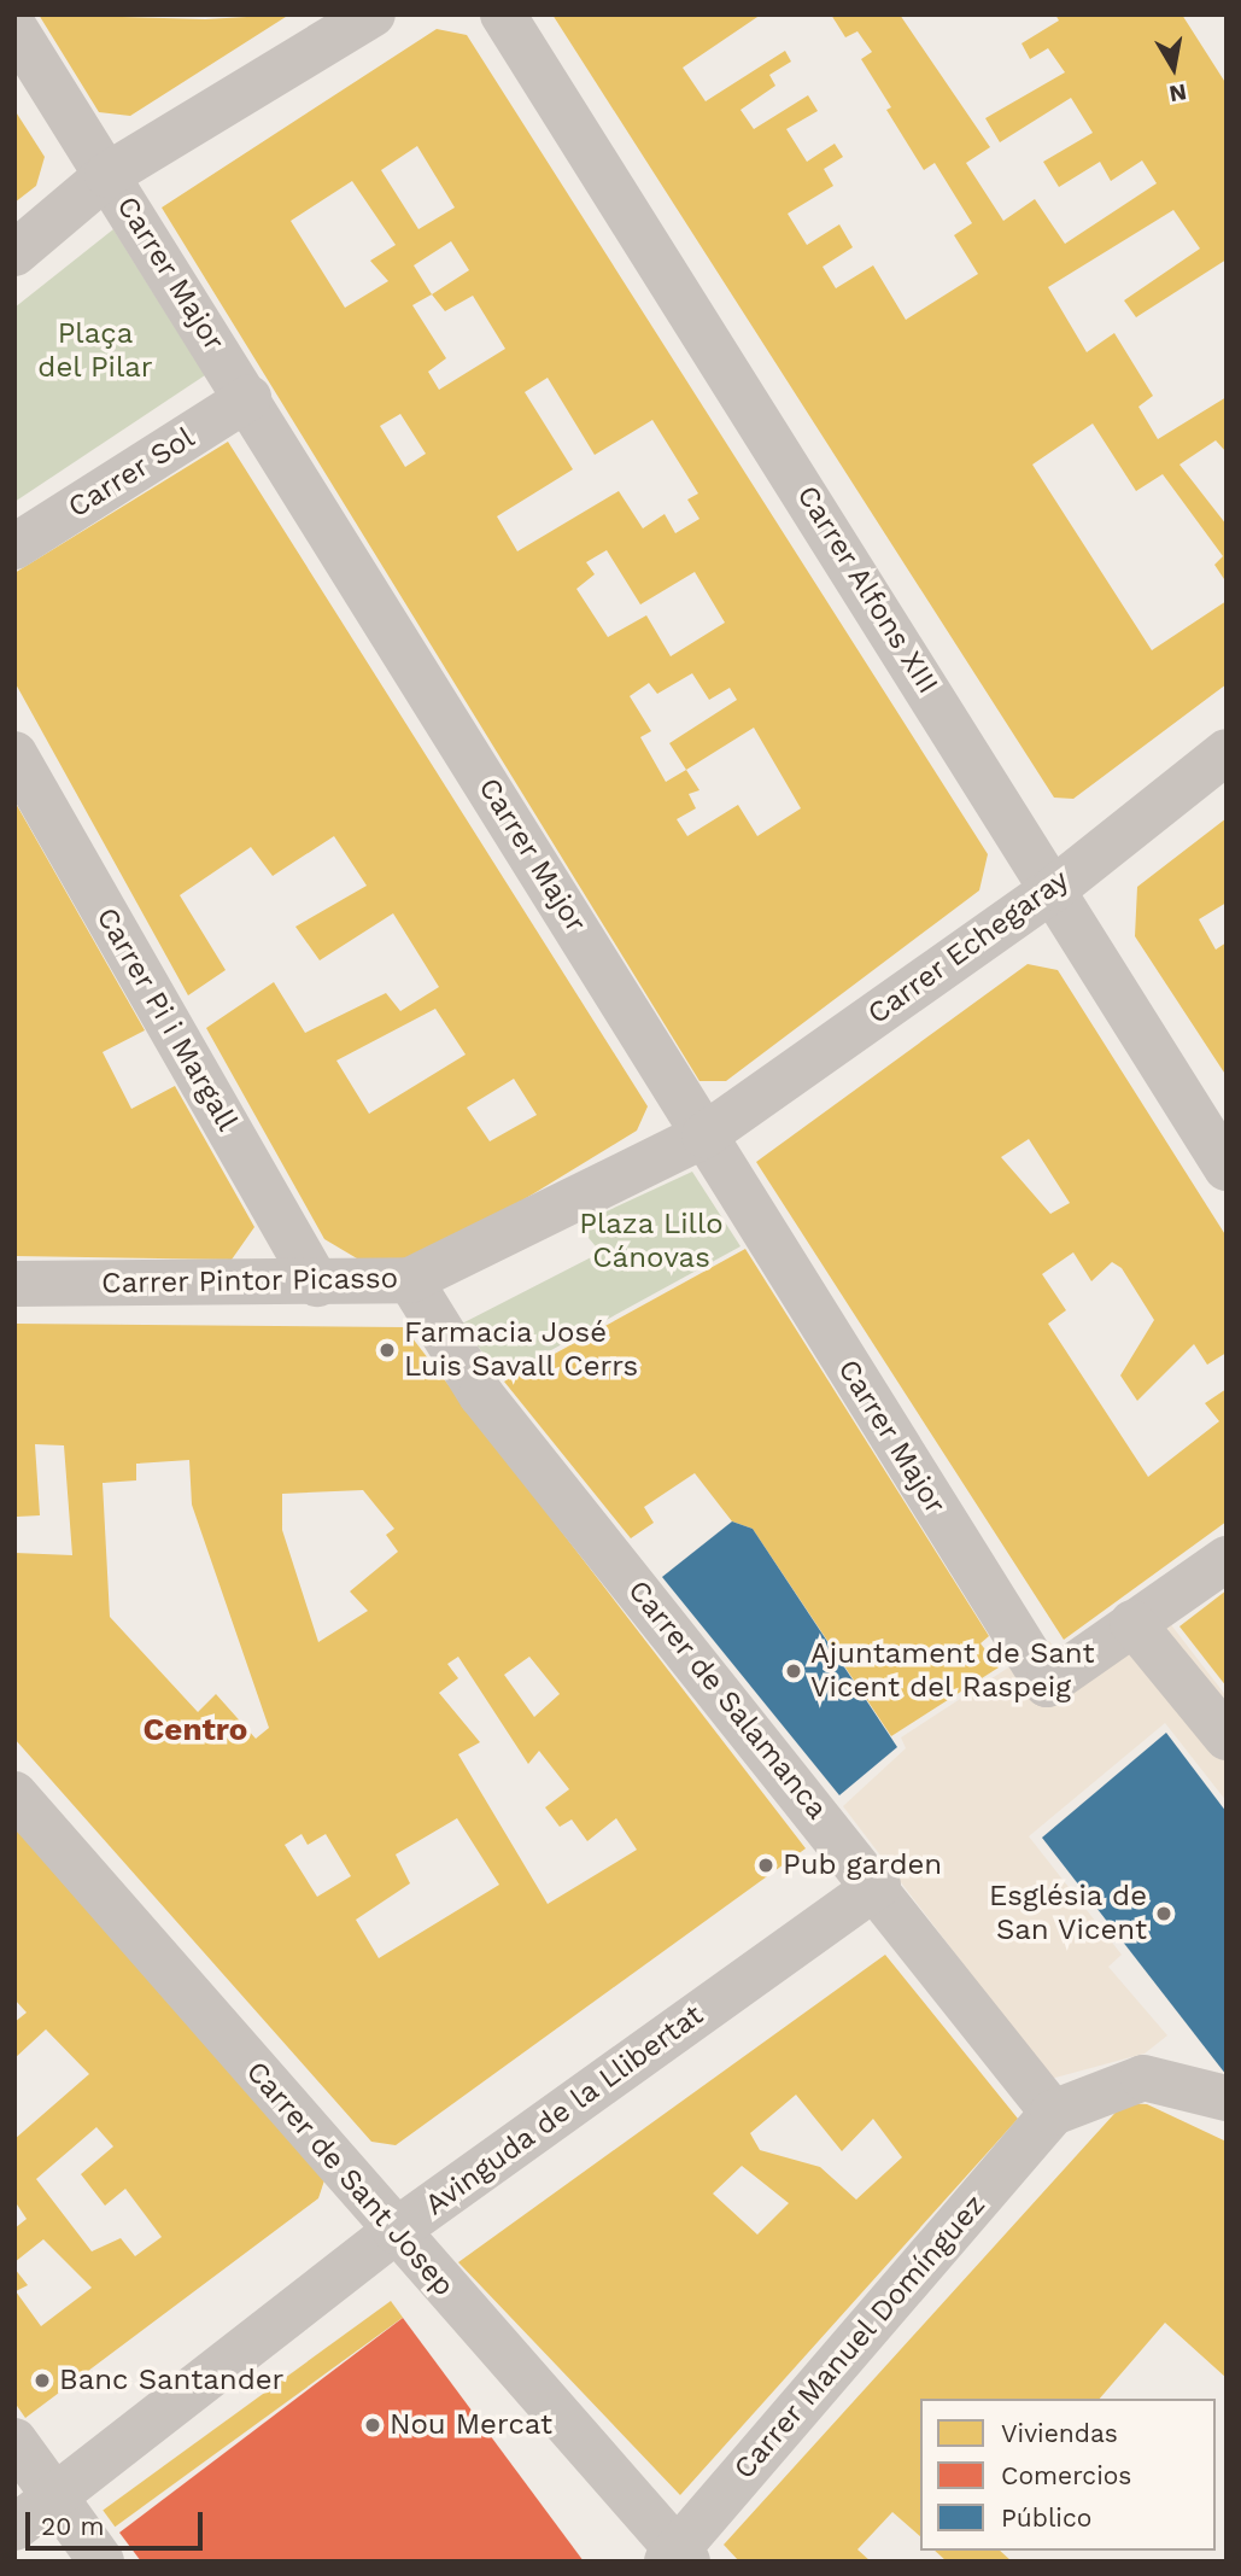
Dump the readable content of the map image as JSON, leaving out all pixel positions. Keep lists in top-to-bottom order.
{
  "streets": {
    "street": [
      "Carrer Major",
      "Carrer Sol",
      "Carrer Alfons XIII",
      "Carrer Echegaray",
      "Carrer Pi i Margall",
      "Carrer Pintor Picasso",
      "Carrer de Salamanca",
      "Avinguda de la Llibertat",
      "Carrer de Sant Josep",
      "Carrer Manuel Domínguez"
    ]
  },
  "crossings": [
    ["Carrer Major", "Carrer Sol"],
    ["Carrer Major", "Carrer Echegaray"],
    ["Carrer Major", "Carrer Pintor Picasso"],
    ["Carrer Alfons XIII", "Carrer Echegaray"],
    ["Carrer Echegaray", "Carrer Pintor Picasso"],
    ["Carrer Pi i Margall", "Carrer Pintor Picasso"],
    ["Carrer Pintor Picasso", "Carrer de Salamanca"],
    ["Carrer de Salamanca", "Avinguda de la Llibertat"],
    ["Carrer de Salamanca", "Carrer Manuel Domínguez"],
    ["Avinguda de la Llibertat", "Carrer de Sant Josep"],
    ["Carrer de Sant Josep", "Carrer Manuel Domínguez"]
  ],
  "districts": ["Centro"],
  "parks": ["Plaça del Pilar", "Plaza Lillo Cánovas"],
  "places": [
    "Farmacia José Luis Savall Cerrs",
    "Ajuntament de Sant Vicent del Raspeig",
    "Pub garden",
    "Església de San Vicent",
    "Banc Santander",
    "Nou Mercat"
  ],
  "legend": ["Viviendas", "Comercios", "Público"],
  "scale_bar": "20 m",
  "north": "bottom"
}
